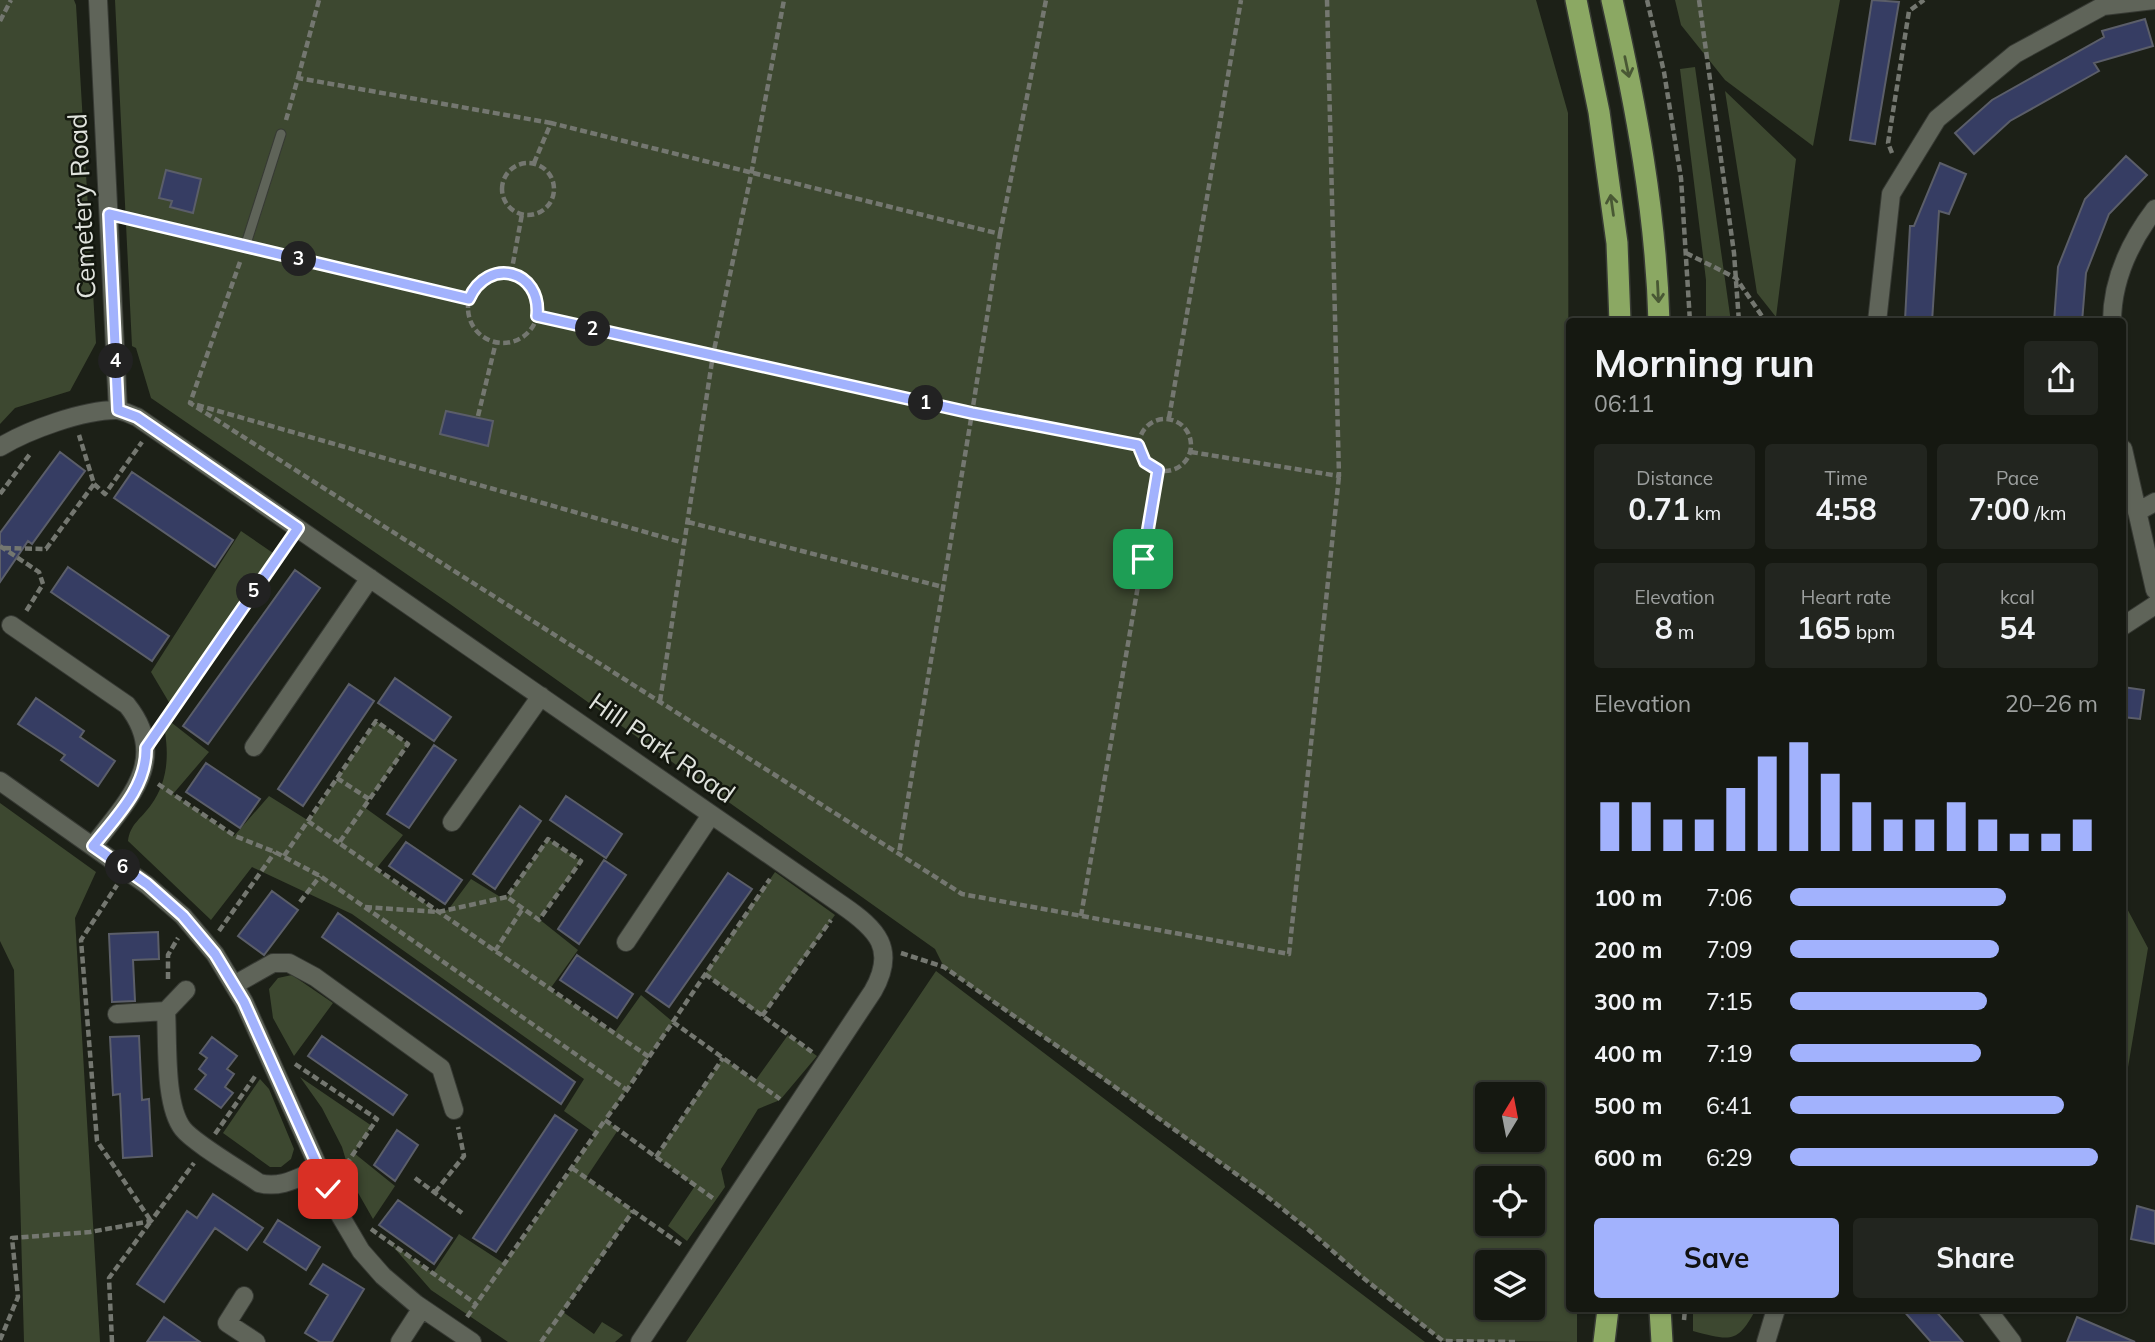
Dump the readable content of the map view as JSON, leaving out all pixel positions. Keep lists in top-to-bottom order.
{
  "streets": {
    "street": ["Cemetery Road", "Hill Park Road"]
  },
  "crossings": [
    ["Cemetery Road", "Hill Park Road"]
  ],
  "north": "top",
  "page": {
    "pins": [
      "3",
      "2",
      "4",
      "1",
      "5",
      "6"
    ],
    "heading": ["Morning run", "06:11"],
    "stats": [
      ["Distance", "0.71 km"],
      ["Time", "4:58"],
      ["Pace", "7:00 /km"],
      ["Elevation", "8 m"],
      ["Heart rate", "165 bpm"],
      ["kcal", "54"]
    ],
    "chart": ["Elevation", "20–26 m"],
    "list": [
      {
        "name": "100 m",
        "note": "7:06"
      },
      {
        "name": "200 m",
        "note": "7:09"
      },
      {
        "name": "300 m",
        "note": "7:15"
      },
      {
        "name": "400 m",
        "note": "7:19"
      },
      {
        "name": "500 m",
        "note": "6:41"
      },
      {
        "name": "600 m",
        "note": "6:29"
      }
    ],
    "buttons": ["Save", "Share"]
  }
}
